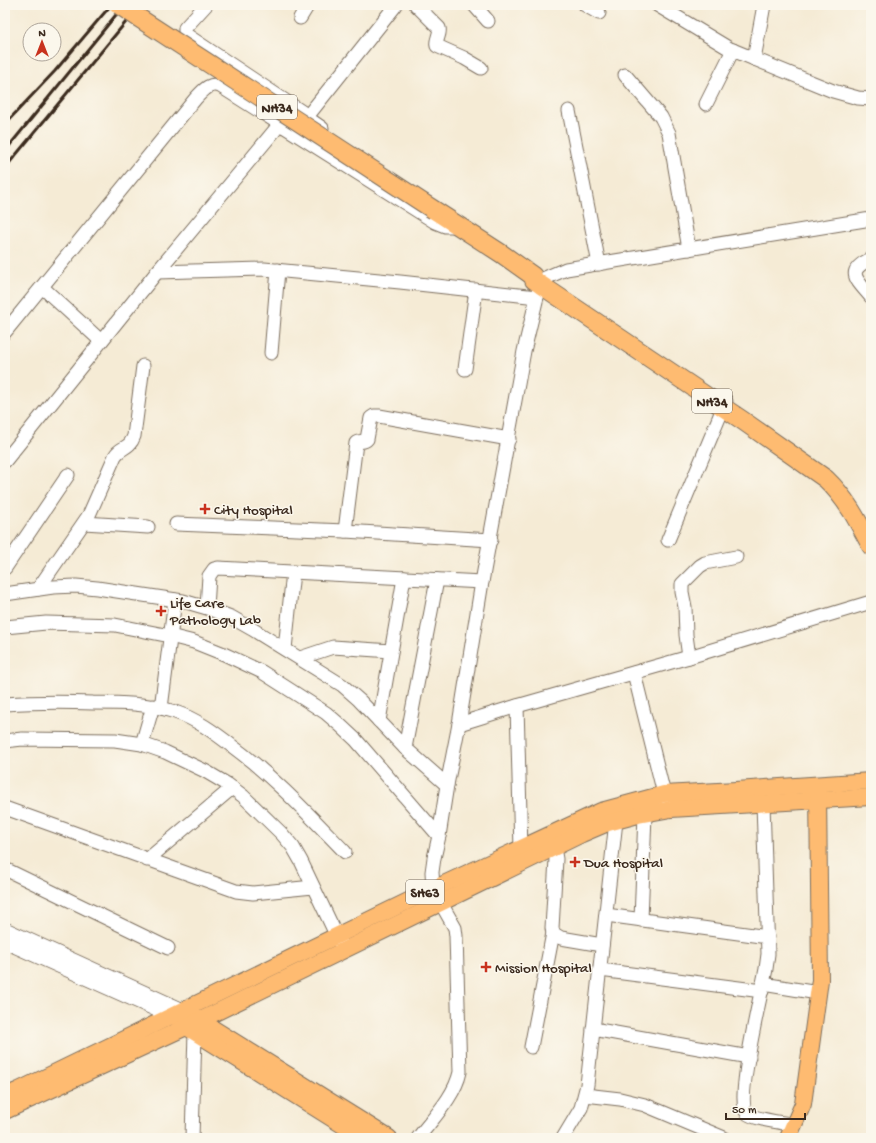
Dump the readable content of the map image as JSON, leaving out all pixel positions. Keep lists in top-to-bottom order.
{
  "streets": {
    "highway": ["NH34"],
    "main road": ["SH63"]
  },
  "places": {
    "health": [
      "City Hospital",
      "Life Care Pathology Lab",
      "Dua Hospital",
      "Mission Hospital"
    ]
  },
  "scale_bar": "50 m",
  "north": "top"
}
